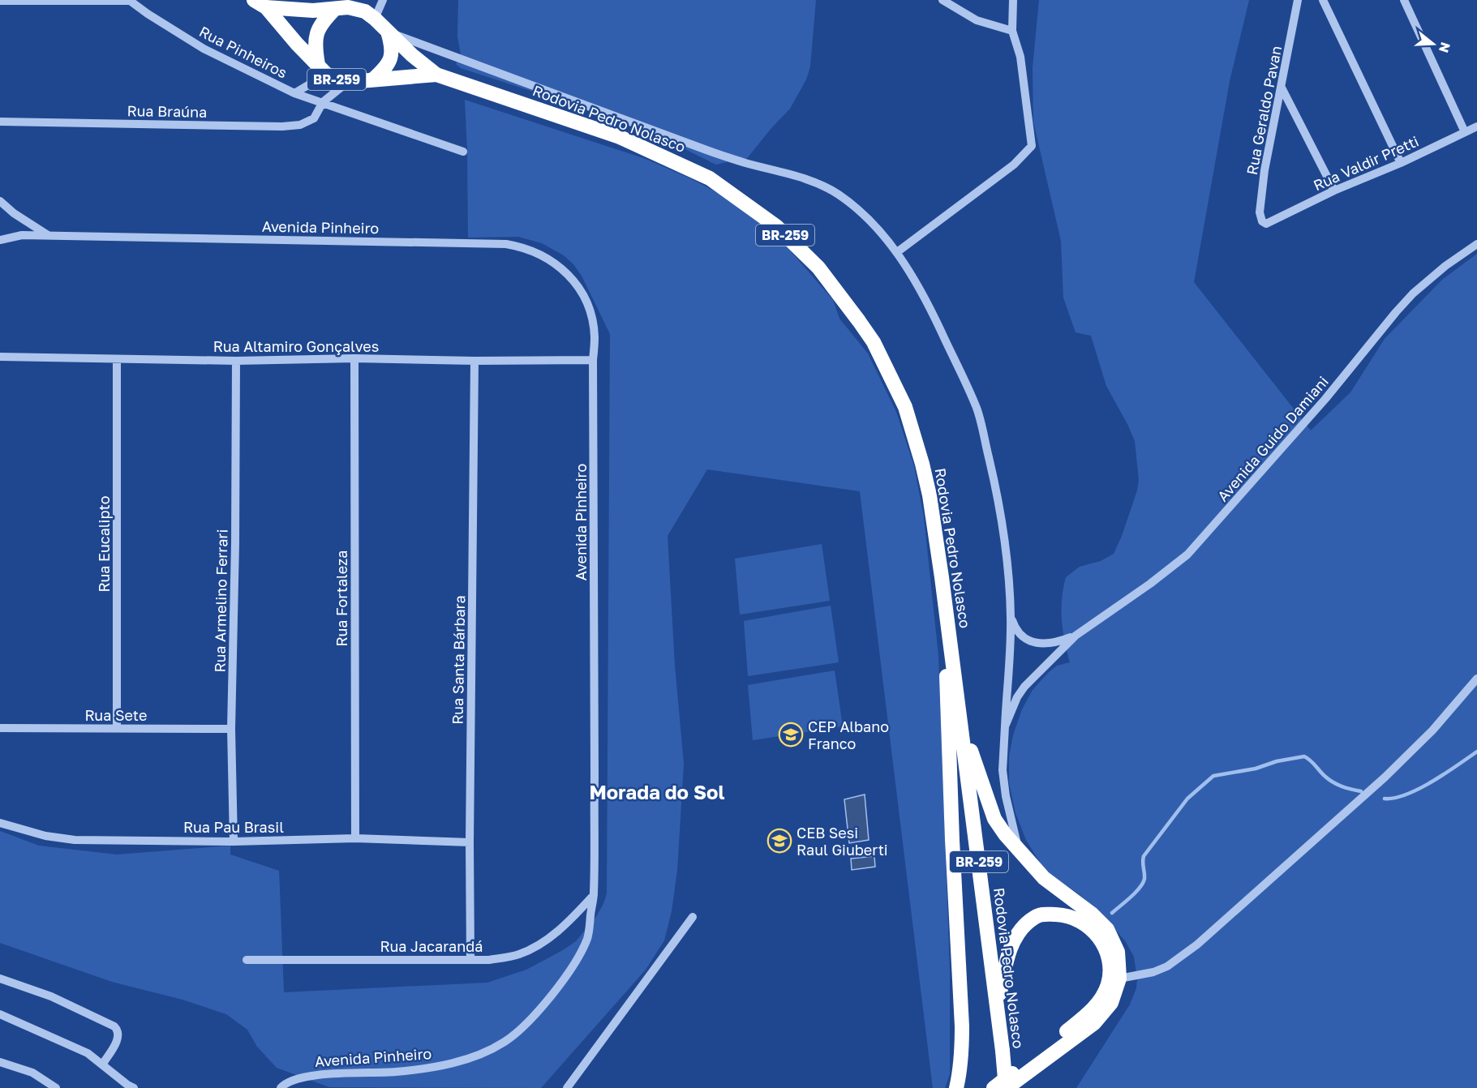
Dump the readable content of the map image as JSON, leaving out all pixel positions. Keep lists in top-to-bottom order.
{
  "streets": {
    "highway": ["BR-259", "Rodovia Pedro Nolasco"],
    "street": [
      "Rua Pinheiros",
      "Rua Geraldo Pavan",
      "Rua Braúna",
      "Rua Valdir Pretti",
      "Avenida Pinheiro",
      "Rua Altamiro Gonçalves",
      "Avenida Guido Damiani",
      "Rua Eucalipto",
      "Rua Fortaleza",
      "Rua Armelino Ferrari",
      "Rua Santa Bárbara",
      "Rua Sete",
      "Rua Pau Brasil",
      "Rua Jacarandá"
    ]
  },
  "crossings": [
    ["Rua Pinheiros", "Rua Braúna"],
    ["Rua Geraldo Pavan", "Rua Valdir Pretti"],
    ["Rua Braúna", "Rodovia Pedro Nolasco"],
    ["Avenida Pinheiro", "Rua Altamiro Gonçalves"],
    ["Avenida Pinheiro", "Rua Jacarandá"],
    ["Rua Altamiro Gonçalves", "Rua Eucalipto"],
    ["Rua Altamiro Gonçalves", "Rua Fortaleza"],
    ["Rua Altamiro Gonçalves", "Rua Armelino Ferrari"],
    ["Rua Altamiro Gonçalves", "Rua Santa Bárbara"],
    ["Rua Eucalipto", "Rua Sete"],
    ["Rua Fortaleza", "Rua Pau Brasil"],
    ["Rua Armelino Ferrari", "Rua Sete"],
    ["Rua Armelino Ferrari", "Rua Pau Brasil"],
    ["Rua Santa Bárbara", "Rua Pau Brasil"],
    ["Rua Santa Bárbara", "Rua Jacarandá"]
  ],
  "districts": ["Morada do Sol"],
  "places": {
    "school or university": ["CEP Albano Franco", "CEB Sesi Raul Giuberti"]
  },
  "north": "right"
}
